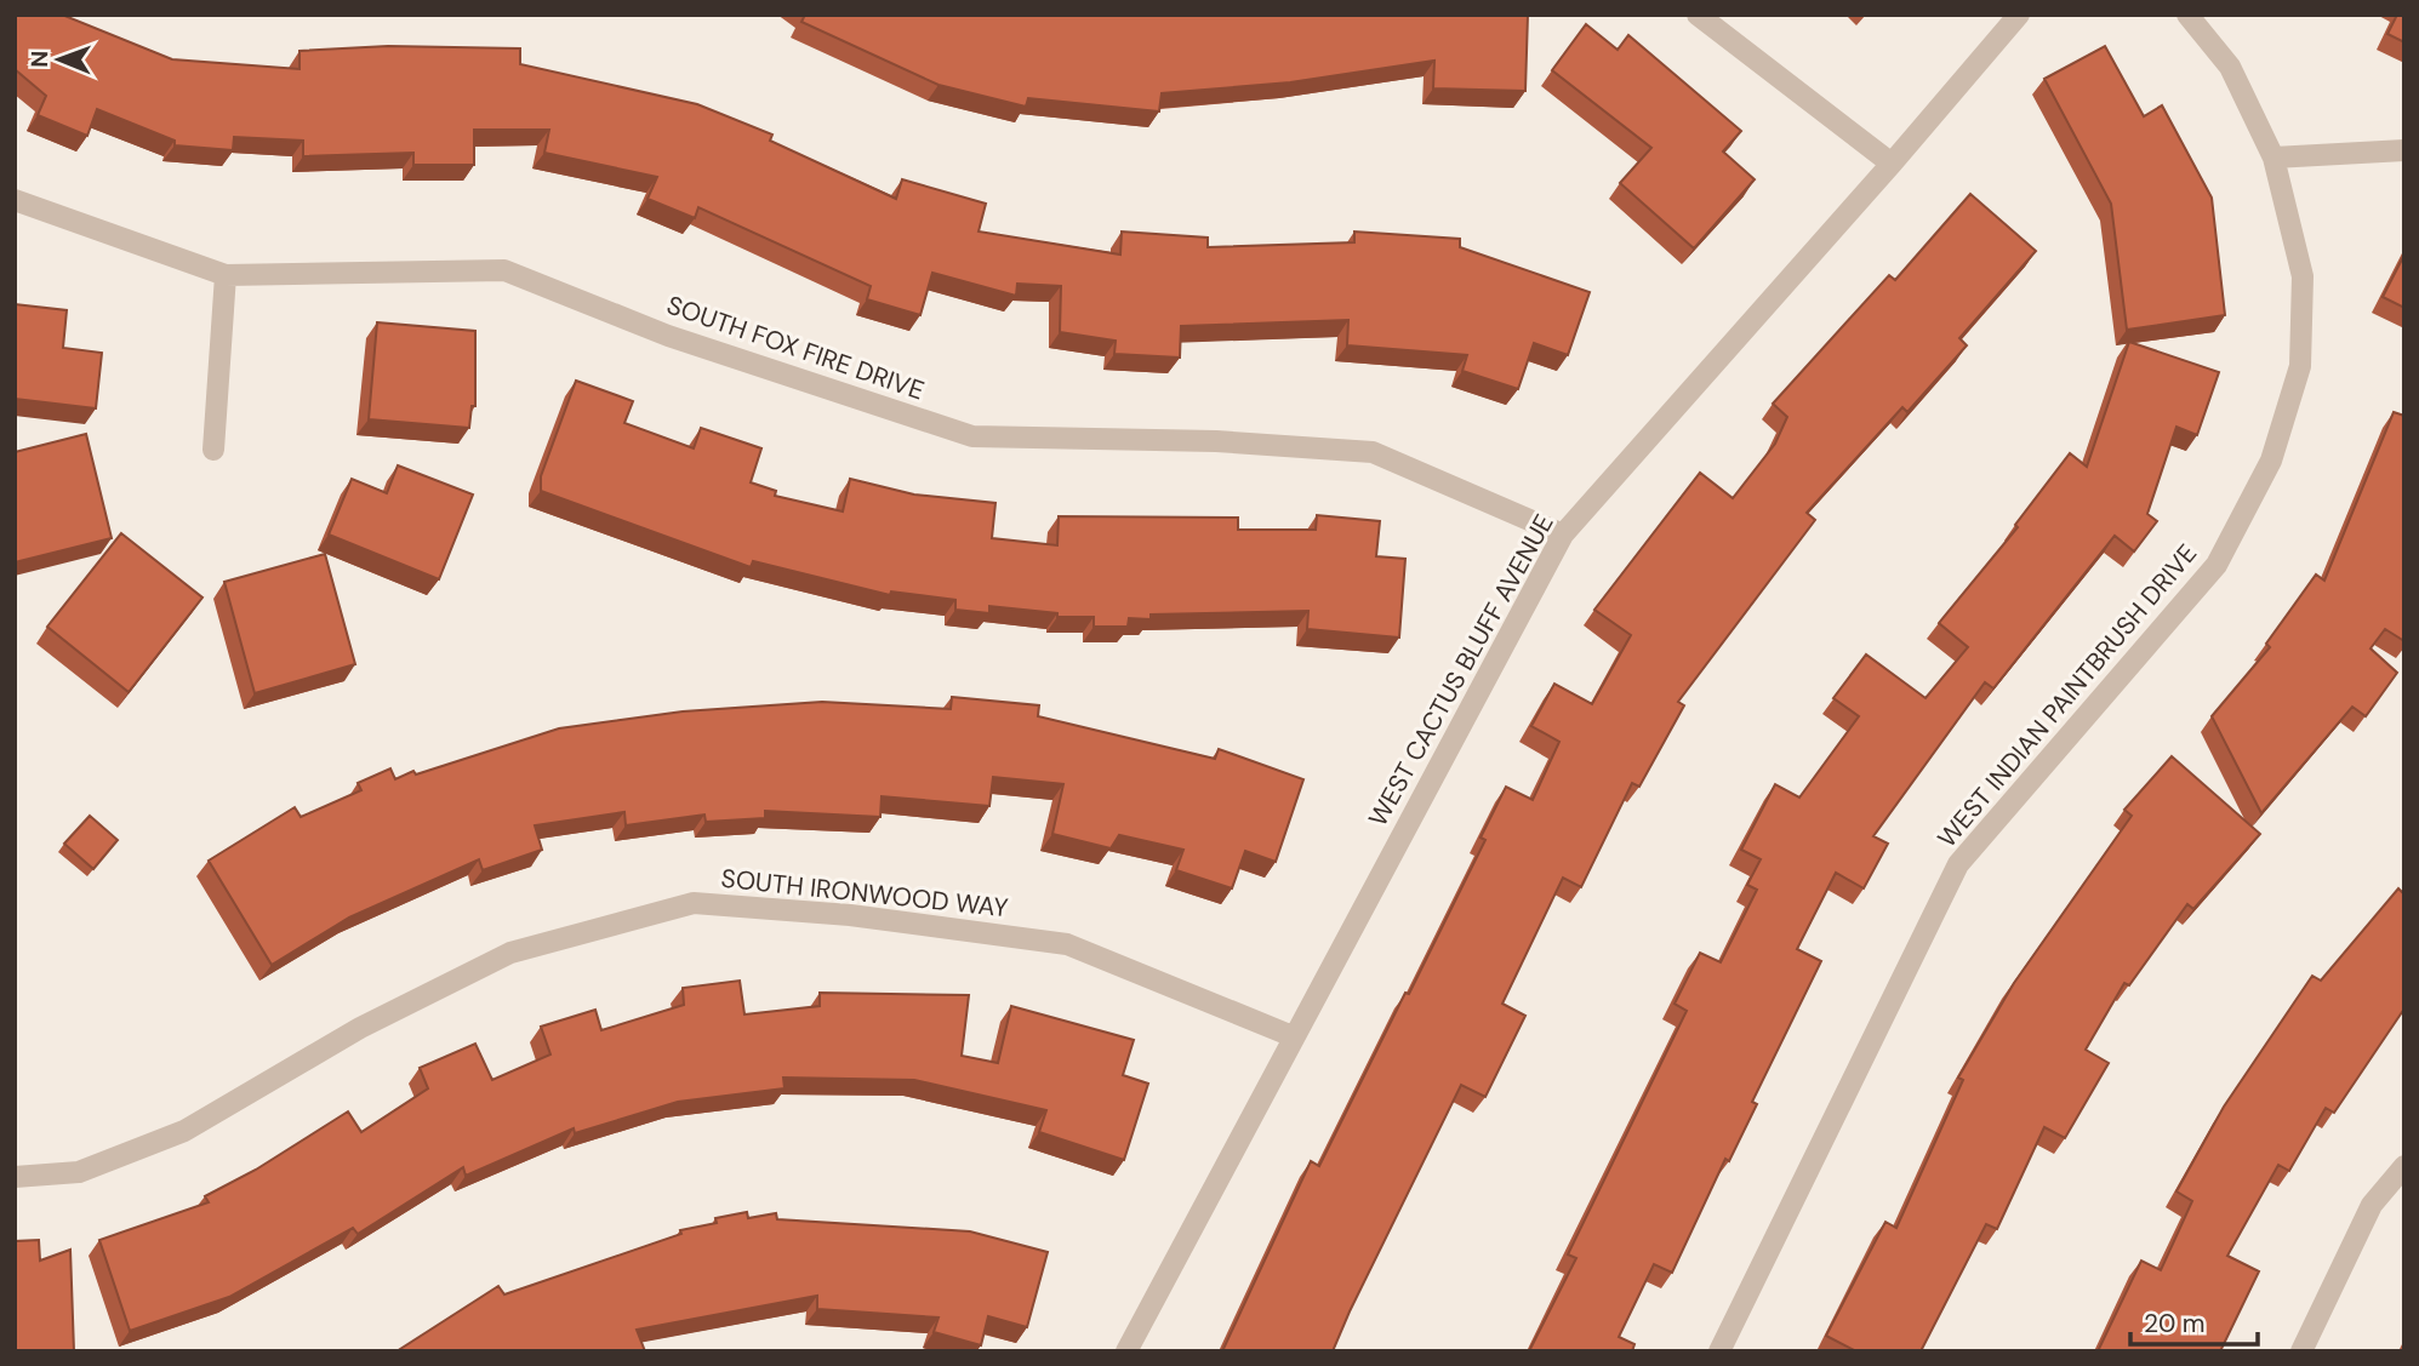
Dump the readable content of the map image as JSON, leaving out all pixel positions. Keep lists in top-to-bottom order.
{
  "streets": {
    "street": [
      "SOUTH FOX FIRE DRIVE",
      "WEST CACTUS BLUFF AVENUE",
      "WEST INDIAN PAINTBRUSH DRIVE",
      "SOUTH IRONWOOD WAY"
    ]
  },
  "crossings": [
    ["SOUTH FOX FIRE DRIVE", "WEST CACTUS BLUFF AVENUE"],
    ["WEST CACTUS BLUFF AVENUE", "SOUTH IRONWOOD WAY"]
  ],
  "scale_bar": "20 m",
  "north": "left"
}
